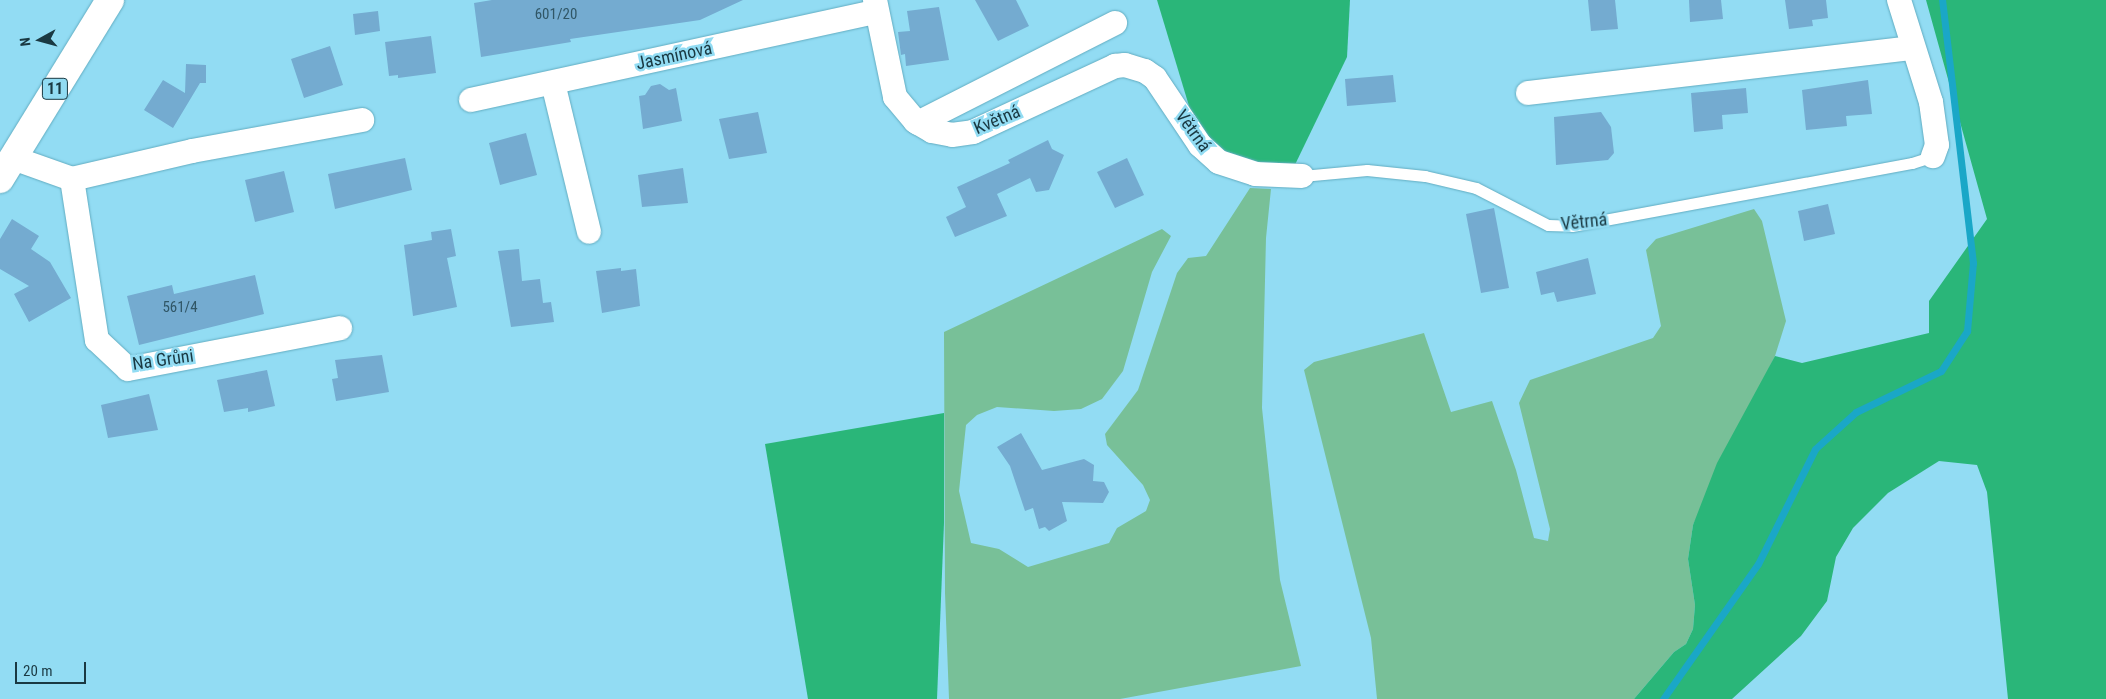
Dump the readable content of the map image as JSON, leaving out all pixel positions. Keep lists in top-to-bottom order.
{
  "streets": {
    "main road": ["11"],
    "street": [
      "Jasmínová",
      "Květná",
      "Větrná",
      "Na Grůni"
    ]
  },
  "crossings": [
    ["Jasmínová", "Květná"],
    ["Květná", "Větrná"]
  ],
  "house_numbers": ["601/20", "561/4"],
  "scale_bar": "20 m",
  "north": "left"
}
